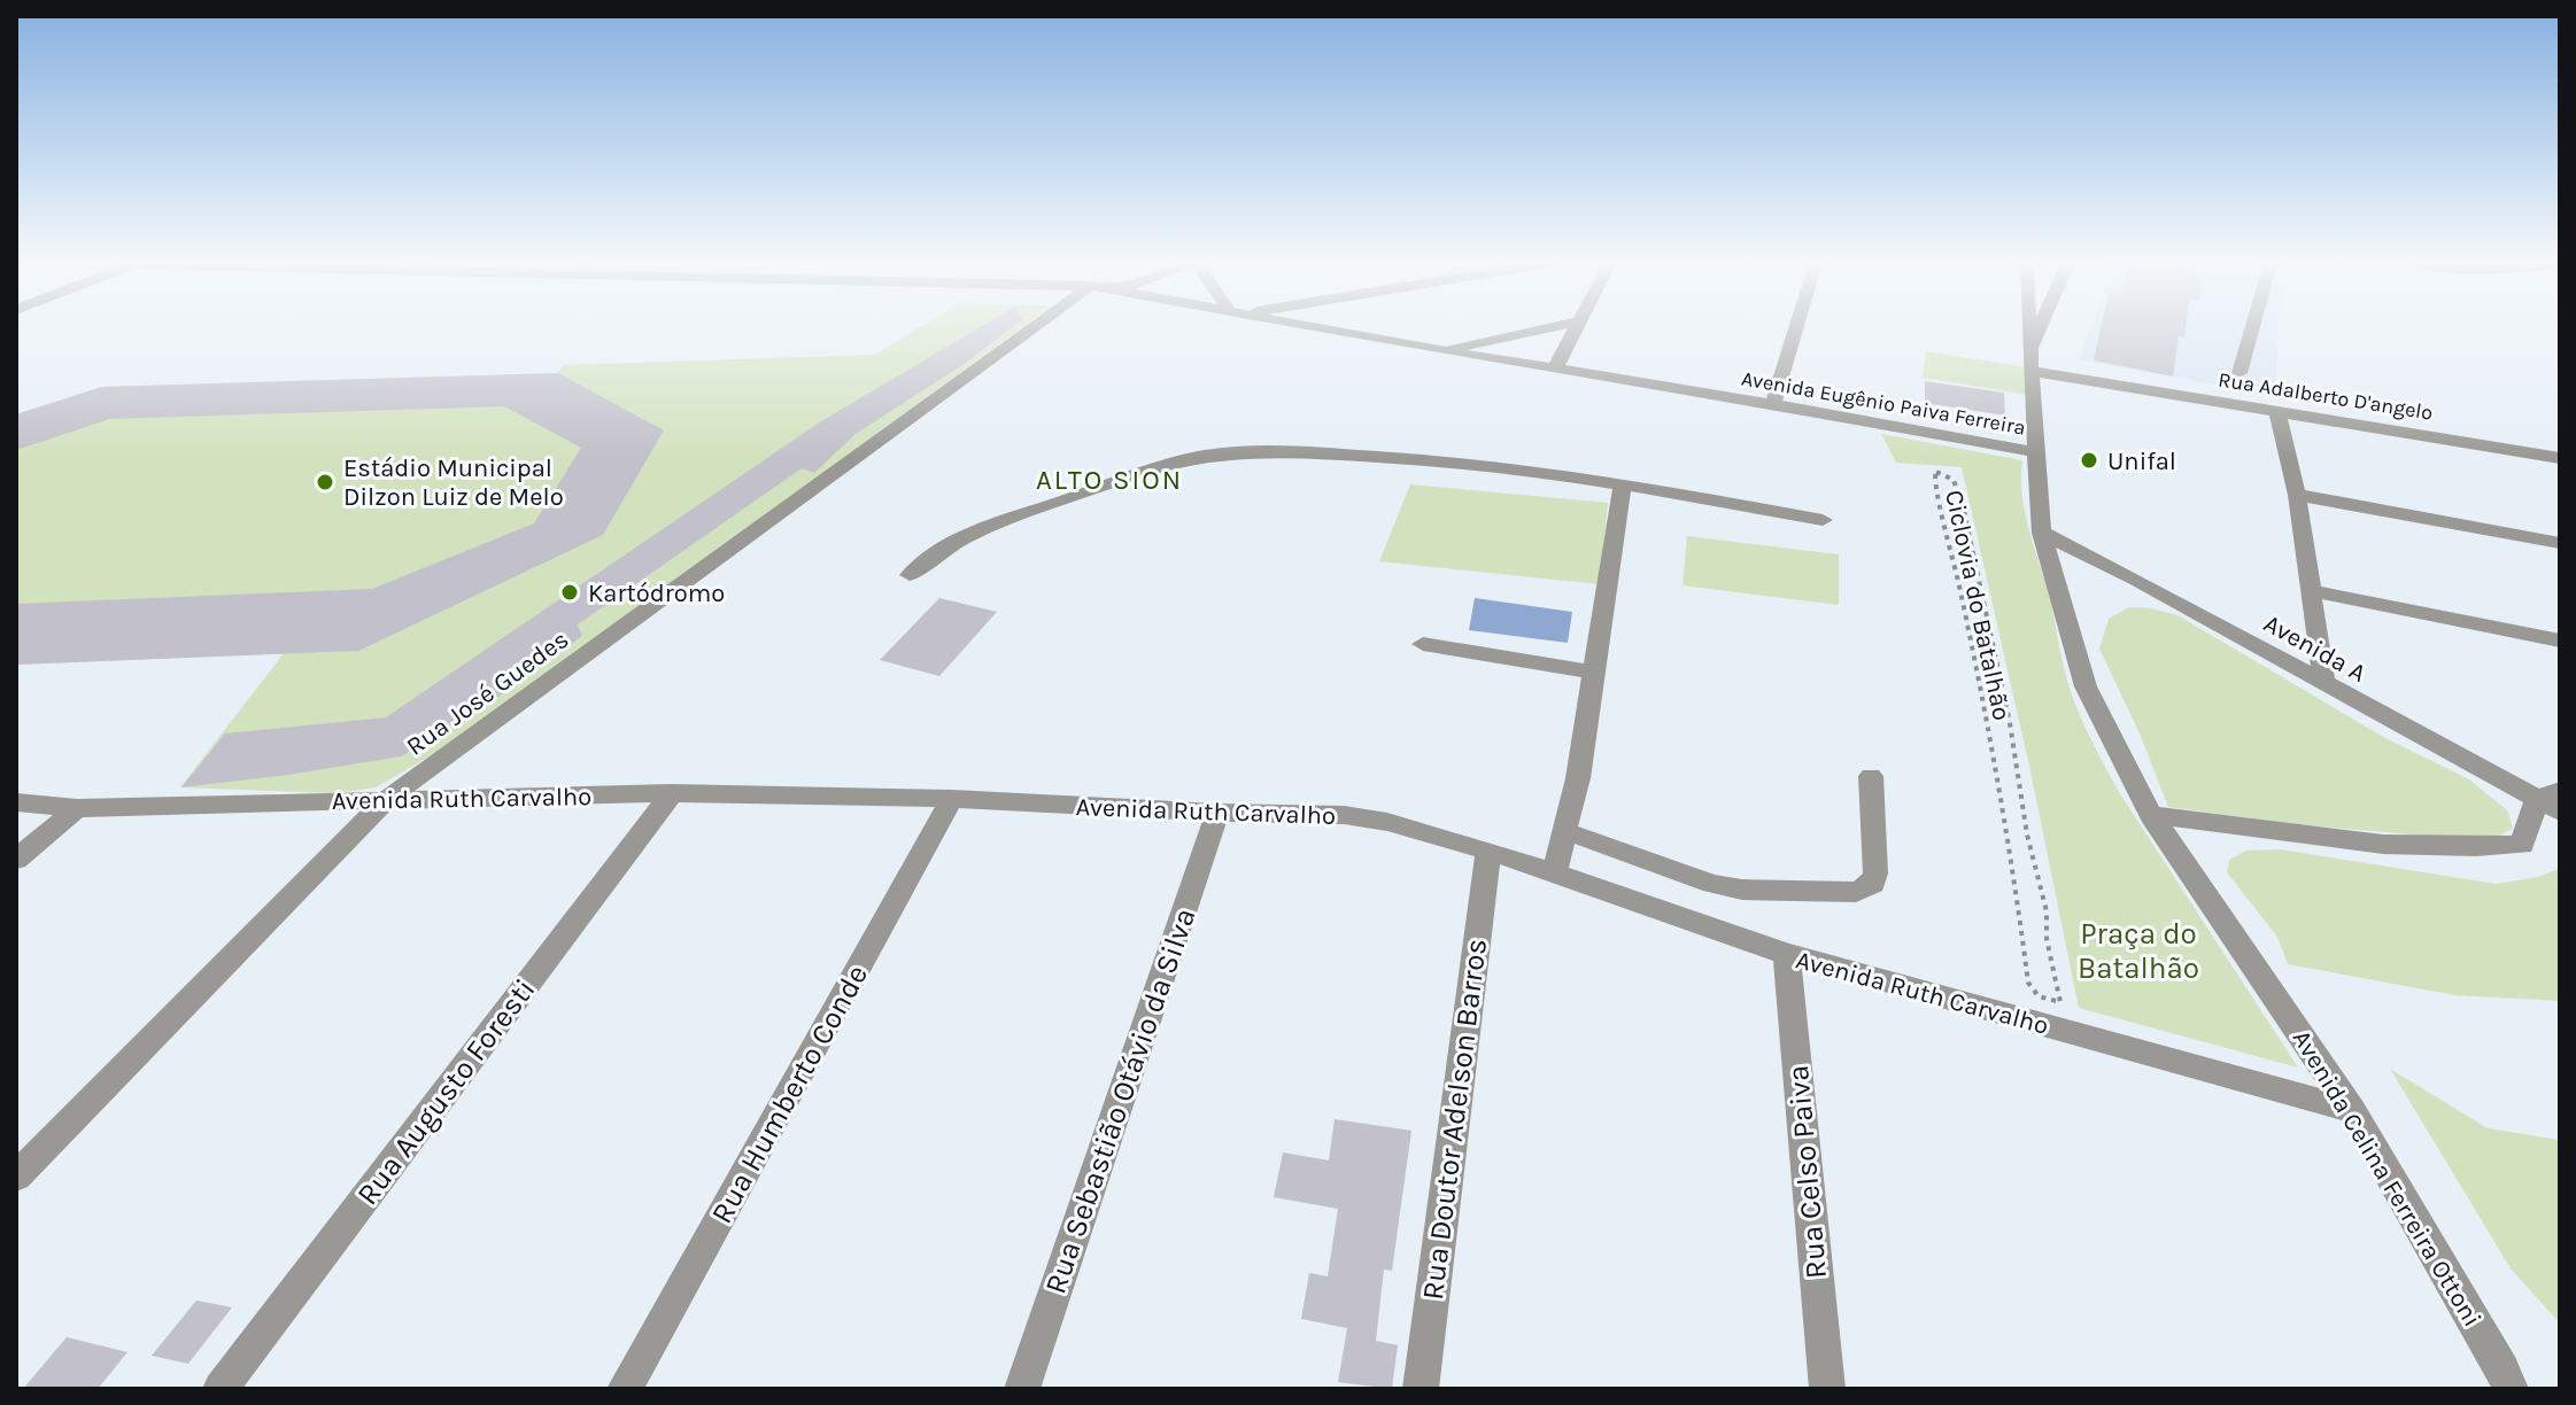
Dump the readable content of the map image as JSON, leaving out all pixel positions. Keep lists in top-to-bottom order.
{
  "streets": {
    "street": [
      "Rua Adalberto D'angelo",
      "Avenida Eugênio Paiva Ferreira",
      "Avenida A",
      "Rua José Guedes",
      "Avenida Ruth Carvalho",
      "Rua Augusto Foresti",
      "Rua Humberto Conde",
      "Rua Sebastião Otávio da Silva",
      "Rua Doutor Adelson Barros",
      "Rua Celso Paiva",
      "Avenida Celina Ferreira Ottoni"
    ],
    "path": ["Ciclovia do Batalhão"]
  },
  "crossings": [
    ["Rua Adalberto D'angelo", "Avenida Celina Ferreira Ottoni"],
    ["Avenida Eugênio Paiva Ferreira", "Avenida Celina Ferreira Ottoni"],
    ["Avenida A", "Avenida Celina Ferreira Ottoni"],
    ["Rua José Guedes", "Avenida Ruth Carvalho"],
    ["Avenida Ruth Carvalho", "Rua Augusto Foresti"],
    ["Avenida Ruth Carvalho", "Rua Humberto Conde"],
    ["Avenida Ruth Carvalho", "Rua Sebastião Otávio da Silva"],
    ["Avenida Ruth Carvalho", "Rua Doutor Adelson Barros"],
    ["Avenida Ruth Carvalho", "Rua Celso Paiva"],
    ["Avenida Ruth Carvalho", "Avenida Celina Ferreira Ottoni"]
  ],
  "districts": ["ALTO SION"],
  "parks": ["Praça do Batalhão"],
  "places": ["Unifal", "Estádio Municipal Dilzon Luiz de Melo", "Kartódromo"]
}
